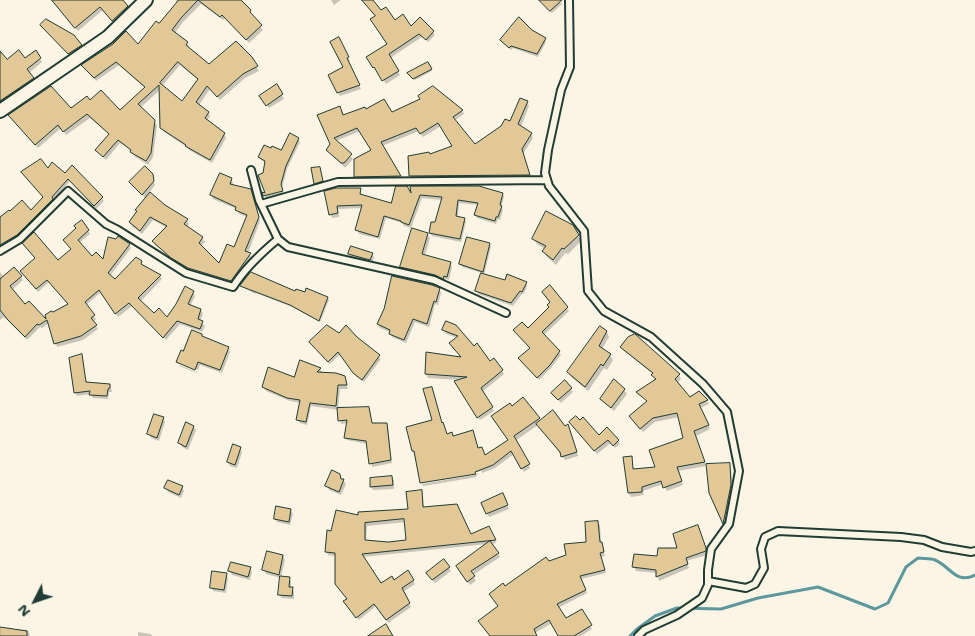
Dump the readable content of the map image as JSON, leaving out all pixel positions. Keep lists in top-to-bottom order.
{
  "north": "bottom left"
}
